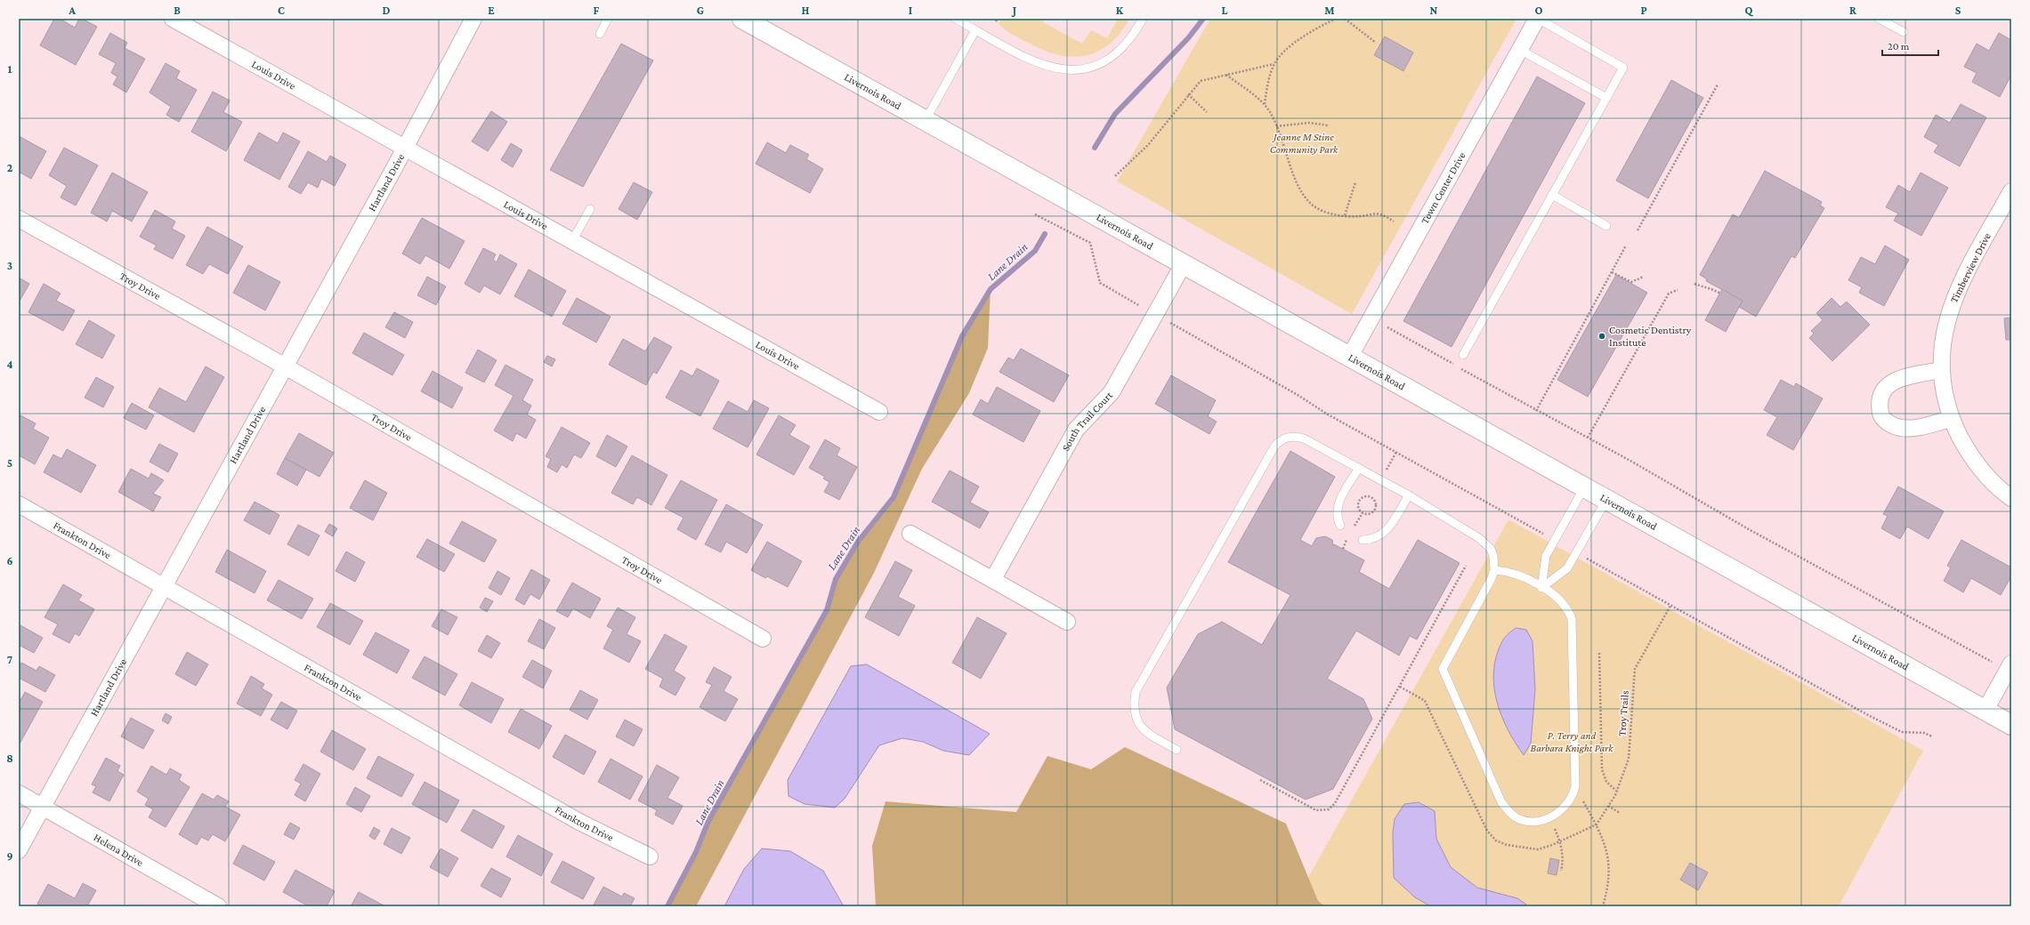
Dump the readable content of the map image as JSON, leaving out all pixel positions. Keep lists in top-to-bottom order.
{
  "streets": {
    "main road": ["Livernois Road"],
    "street": [
      "Louis Drive",
      "Hartland Drive",
      "Town Center Drive",
      "Timberview Drive",
      "Troy Drive",
      "South Trail Court",
      "Frankton Drive",
      "Helena Drive"
    ],
    "path": ["Troy Trails"]
  },
  "crossings": [
    ["Louis Drive", "Hartland Drive"],
    ["Livernois Road", "Town Center Drive"],
    ["Livernois Road", "South Trail Court"],
    ["Hartland Drive", "Troy Drive"],
    ["Hartland Drive", "Frankton Drive"],
    ["Hartland Drive", "Helena Drive"]
  ],
  "water": ["Lane Drain"],
  "parks": ["Jeanne M Stine Community Park", "P. Terry and Barbara Knight Park"],
  "places": ["Cosmetic Dentistry Institute"],
  "scale_bar": "20 m",
  "grid": {
    "columns": [
      "A",
      "B",
      "C",
      "D",
      "E",
      "F",
      "G",
      "H",
      "I",
      "J",
      "K",
      "L",
      "M",
      "N",
      "O",
      "P",
      "Q",
      "R",
      "S"
    ],
    "rows": [
      "1",
      "2",
      "3",
      "4",
      "5",
      "6",
      "7",
      "8",
      "9"
    ]
  }
}
